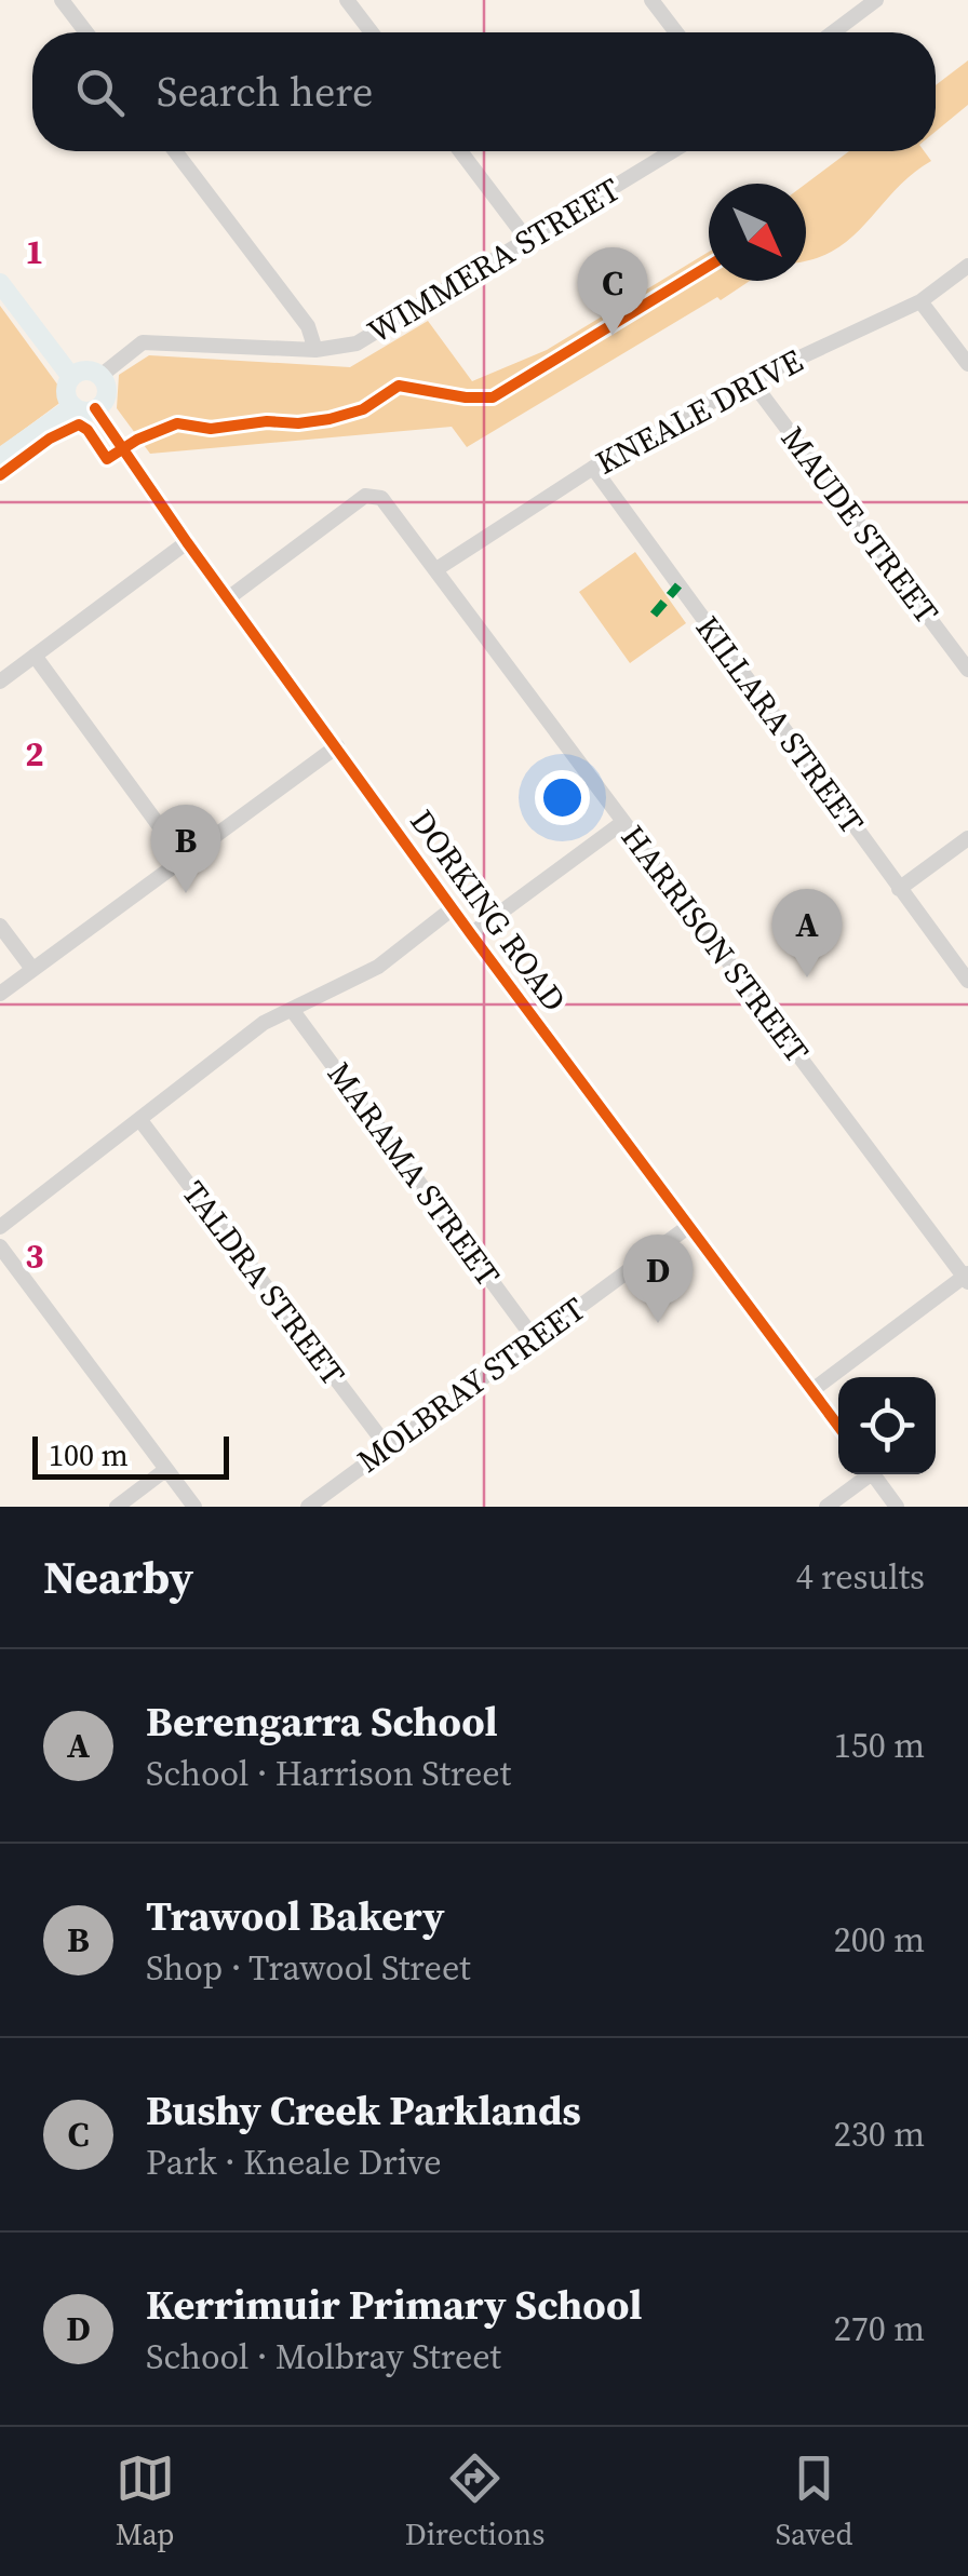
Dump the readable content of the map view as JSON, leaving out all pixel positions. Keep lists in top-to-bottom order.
{
  "streets": {
    "street": [
      "WIMMERA STREET",
      "KNEALE DRIVE",
      "MAUDE STREET",
      "KILLARA STREET",
      "DORKING ROAD",
      "HARRISON STREET",
      "MARAMA STREET",
      "TALDRA STREET",
      "MOLBRAY STREET"
    ]
  },
  "crossings": [
    ["WIMMERA STREET", "DORKING ROAD"],
    ["KNEALE DRIVE", "MAUDE STREET"],
    ["KNEALE DRIVE", "KILLARA STREET"],
    ["KNEALE DRIVE", "HARRISON STREET"],
    ["DORKING ROAD", "HARRISON STREET"],
    ["DORKING ROAD", "MOLBRAY STREET"],
    ["MARAMA STREET", "MOLBRAY STREET"],
    ["TALDRA STREET", "MOLBRAY STREET"]
  ],
  "scale_bar": "100 m",
  "north": "bottom right",
  "page": {
    "search": "Search here",
    "pins": [
      "C",
      "B",
      "A",
      "D"
    ],
    "scale": "100 m",
    "heading": ["Nearby", "4 results"],
    "list": [
      {
        "mark": "A",
        "name": "Berengarra School",
        "note": "School · Harrison Street",
        "value": "150 m"
      },
      {
        "mark": "B",
        "name": "Trawool Bakery",
        "note": "Shop · Trawool Street",
        "value": "200 m"
      },
      {
        "mark": "C",
        "name": "Bushy Creek Parklands",
        "note": "Park · Kneale Drive",
        "value": "230 m"
      },
      {
        "mark": "D",
        "name": "Kerrimuir Primary School",
        "note": "School · Molbray Street",
        "value": "270 m"
      }
    ],
    "nav": ["Map", "Directions", "Saved"]
  },
  "grid": {
    "rows": ["1", "2", "3"]
  }
}
